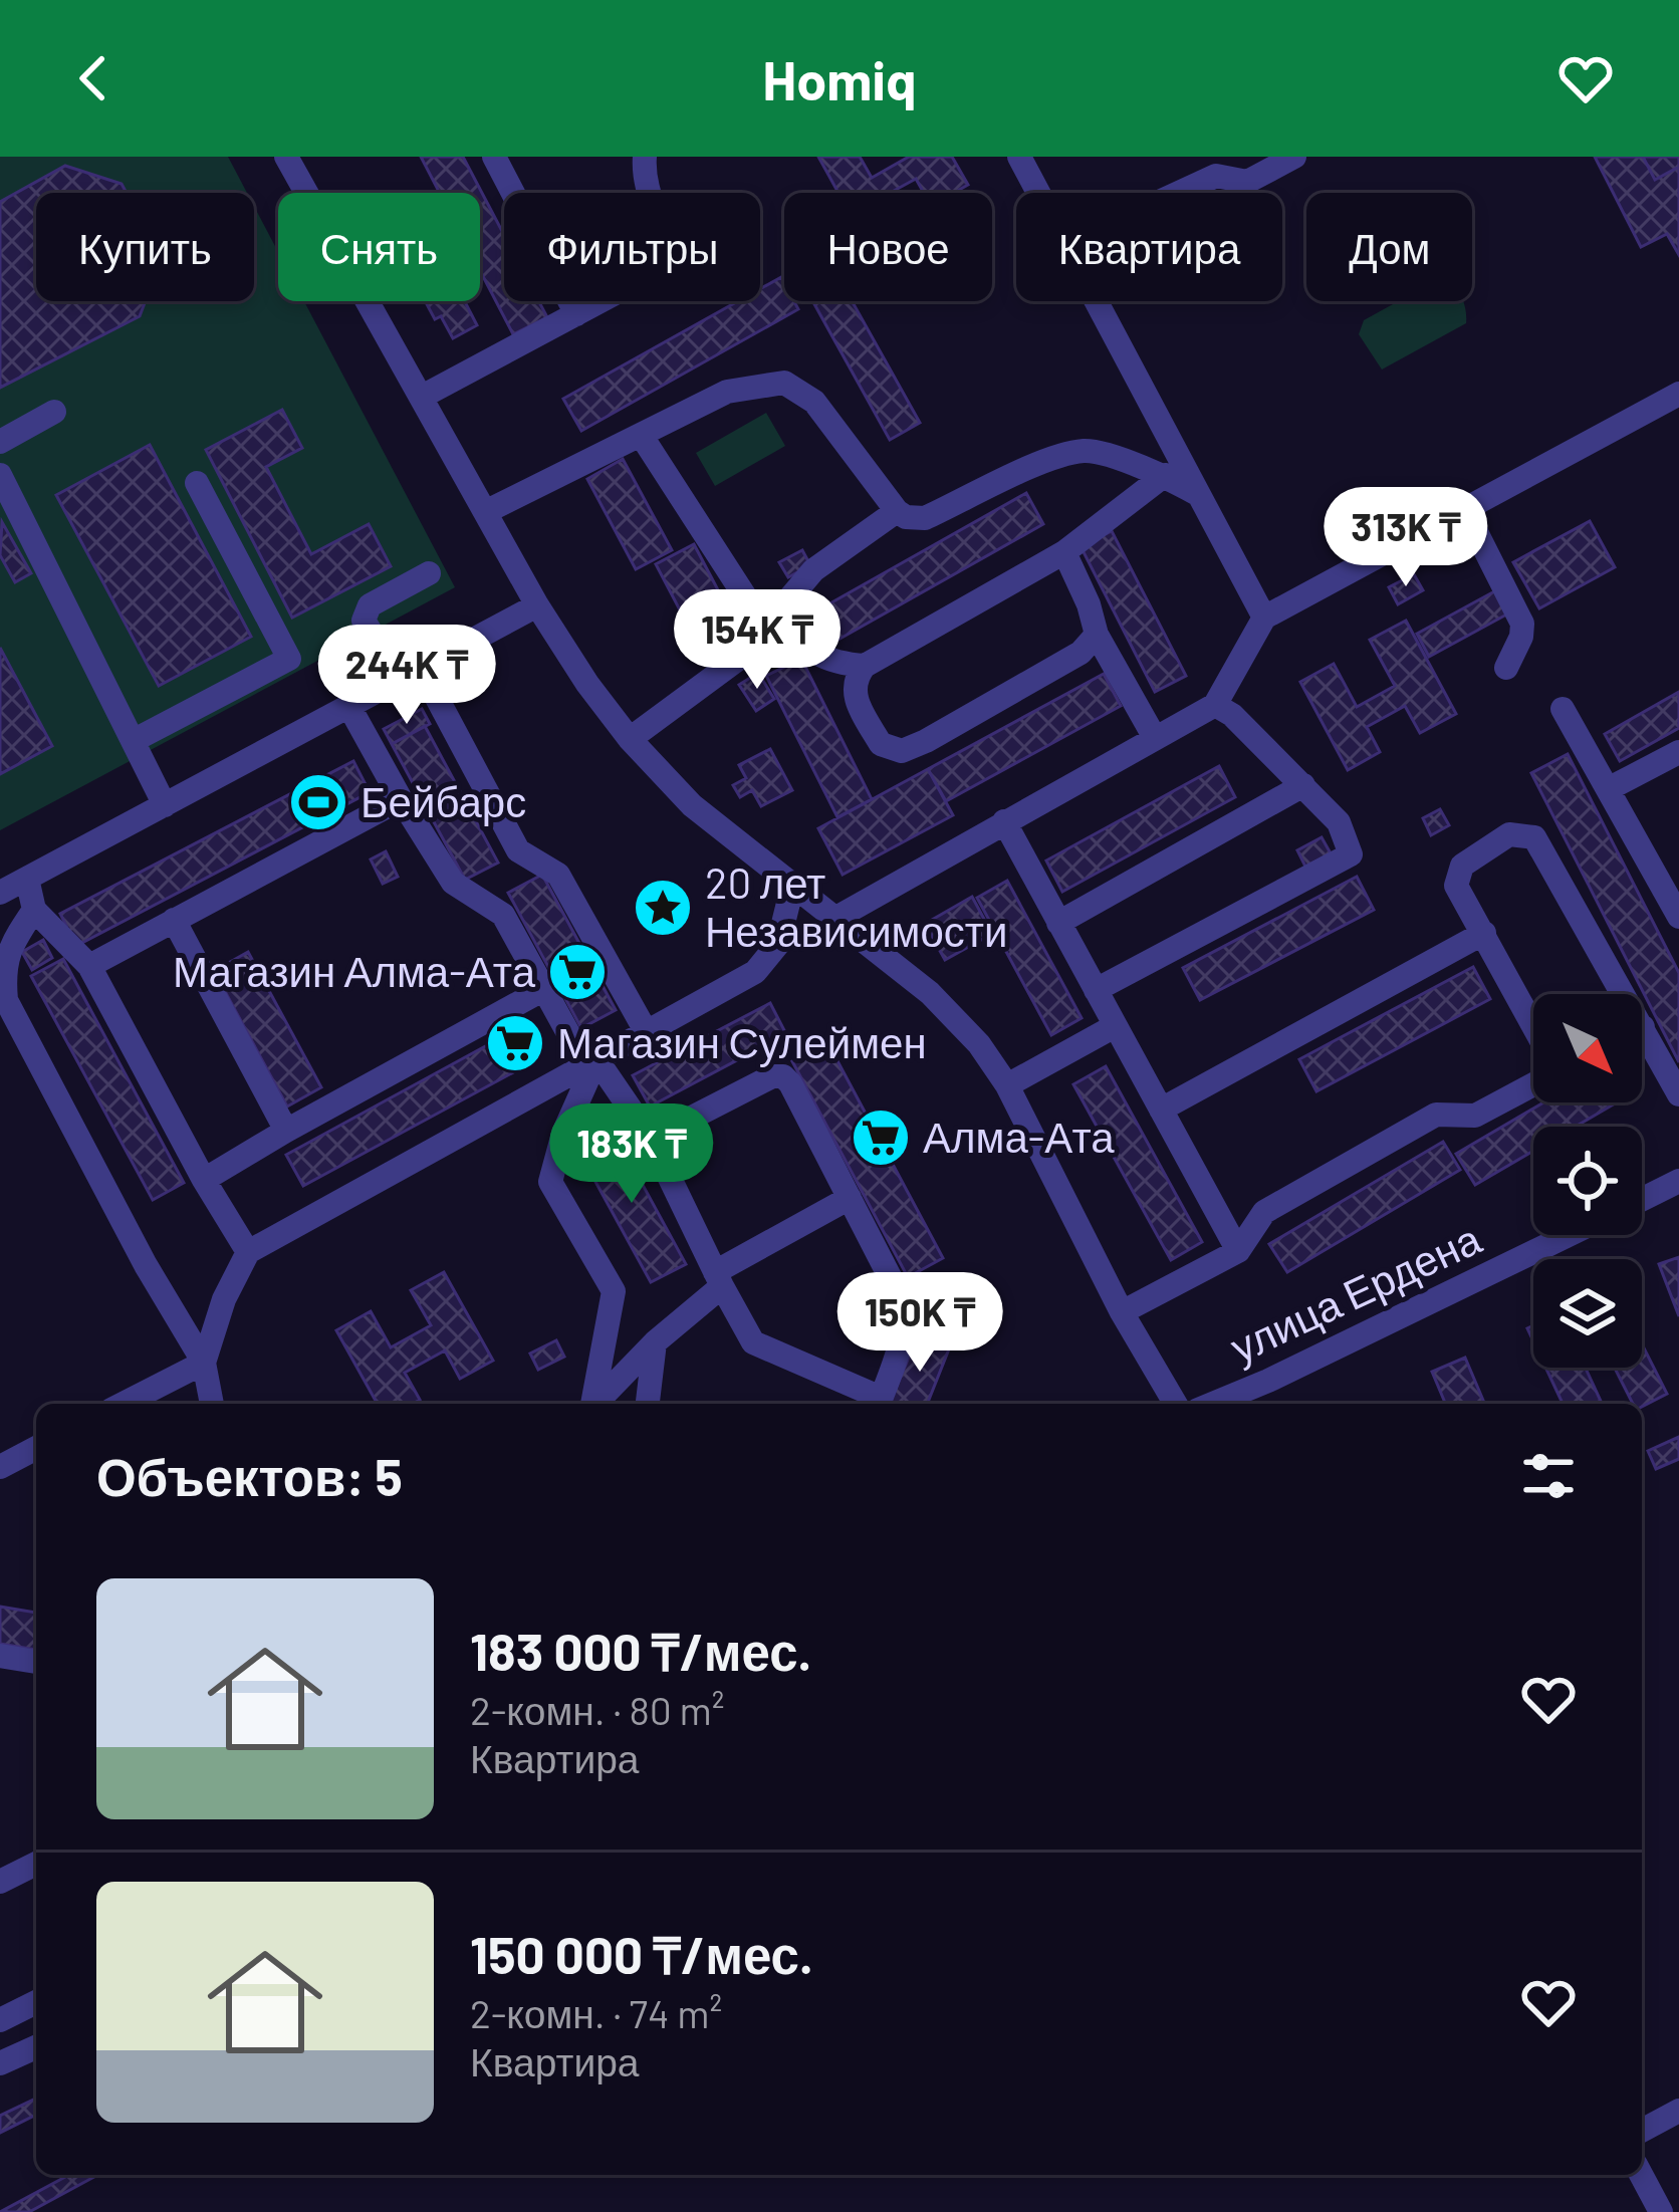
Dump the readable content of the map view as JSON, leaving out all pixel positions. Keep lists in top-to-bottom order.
{
  "streets": {
    "street": ["улица Ердена"]
  },
  "places": {
    "sports": ["Бейбарс"],
    "place": ["20 лет Независимости"],
    "supermarket": ["Магазин Алма-Ата", "Магазин Сулеймен", "Алма-Ата"]
  },
  "north": "bottom right",
  "page": {
    "header": "Homiq",
    "chip": [
      "Купить",
      "Снять",
      "Фильтры",
      "Новое",
      "Квартира",
      "Дом"
    ],
    "price": [
      "313K ₸",
      "154K ₸",
      "244K ₸",
      "183K ₸",
      "150K ₸"
    ],
    "heading": "Объектов: 5",
    "list": [
      {
        "name": "183 000 ₸/мес.",
        "note": "2-комн. · 80 m² · Квартира"
      },
      {
        "name": "150 000 ₸/мес.",
        "note": "2-комн. · 74 m² · Квартира"
      }
    ]
  }
}
